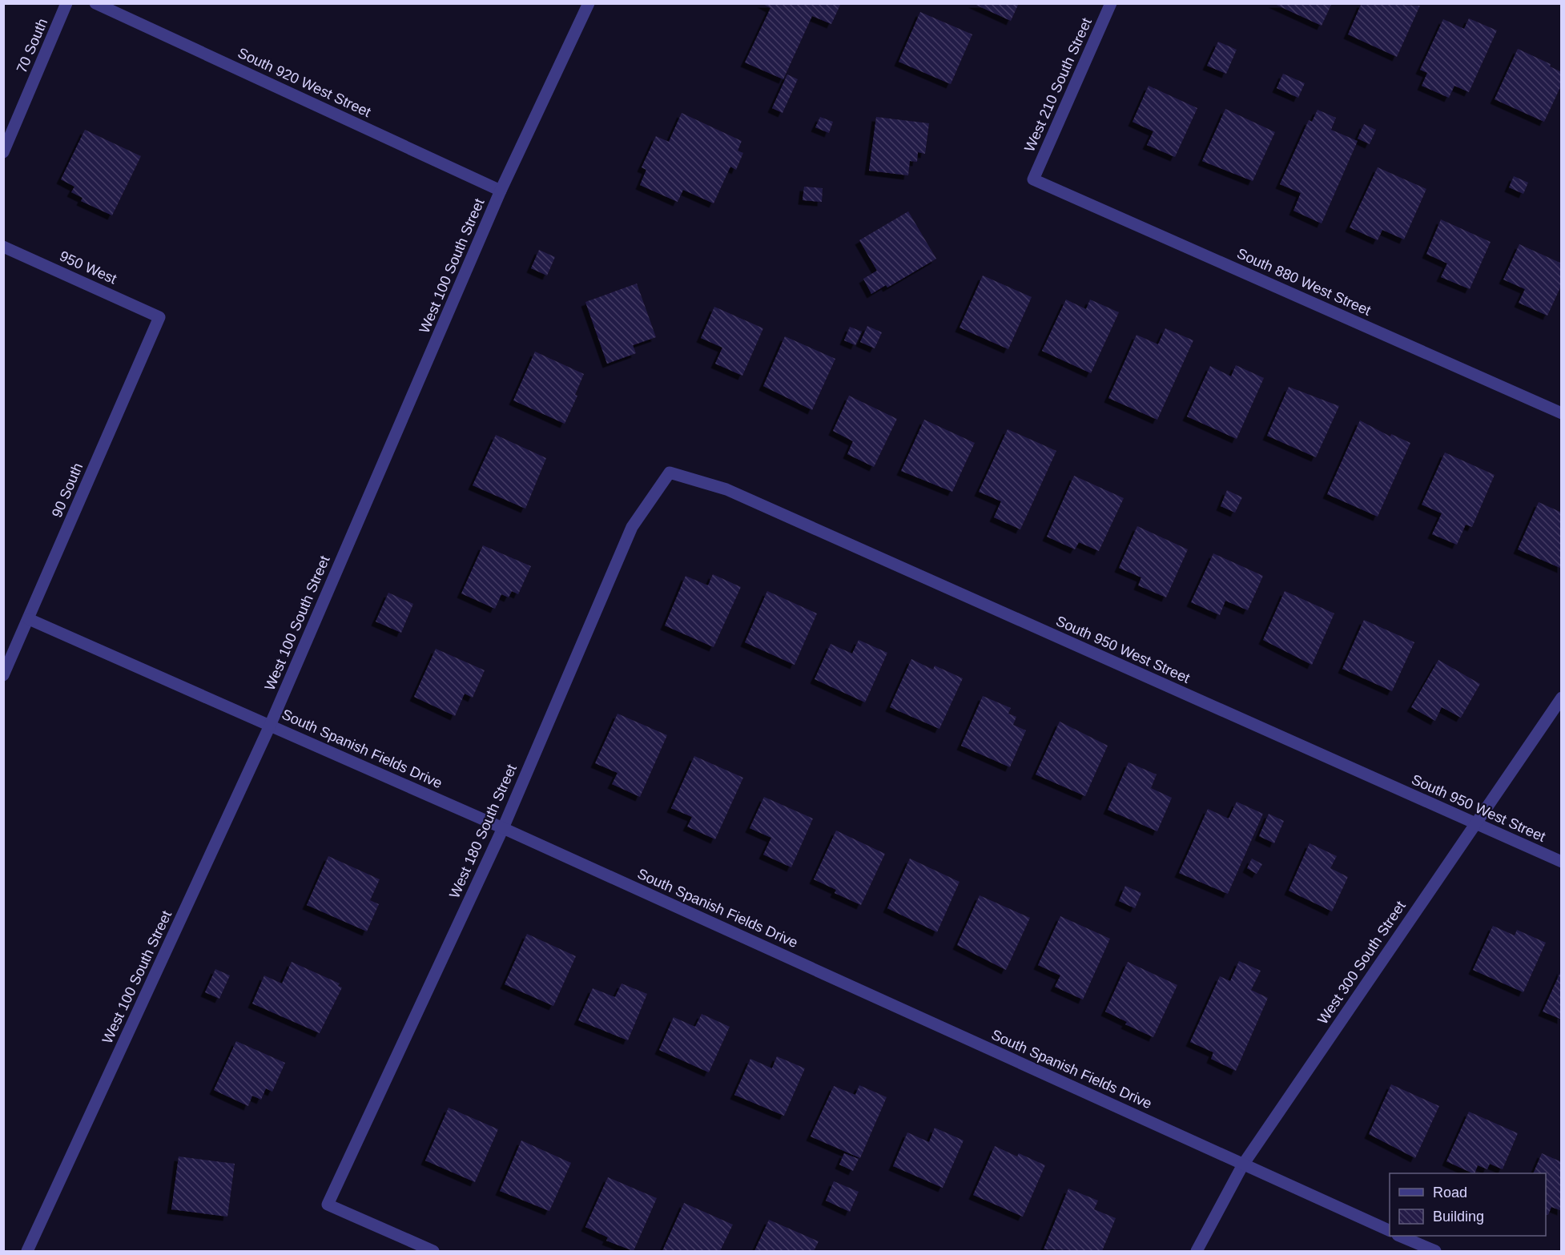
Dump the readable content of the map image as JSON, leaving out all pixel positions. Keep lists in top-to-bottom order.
{
  "streets": {
    "street": [
      "70 South",
      "South 920 West Street",
      "West 210 South Street",
      "West 100 South Street",
      "950 West",
      "South 880 West Street",
      "90 South",
      "South 950 West Street",
      "South Spanish Fields Drive",
      "West 180 South Street",
      "West 300 South Street"
    ]
  },
  "crossings": [
    ["South 920 West Street", "West 100 South Street"],
    ["West 210 South Street", "South 880 West Street"],
    ["West 100 South Street", "South Spanish Fields Drive"],
    ["950 West", "90 South"],
    ["90 South", "South Spanish Fields Drive"],
    ["South 950 West Street", "West 180 South Street"],
    ["South 950 West Street", "West 300 South Street"],
    ["South Spanish Fields Drive", "West 180 South Street"],
    ["South Spanish Fields Drive", "West 300 South Street"]
  ],
  "legend": ["Road", "Building"]
}
